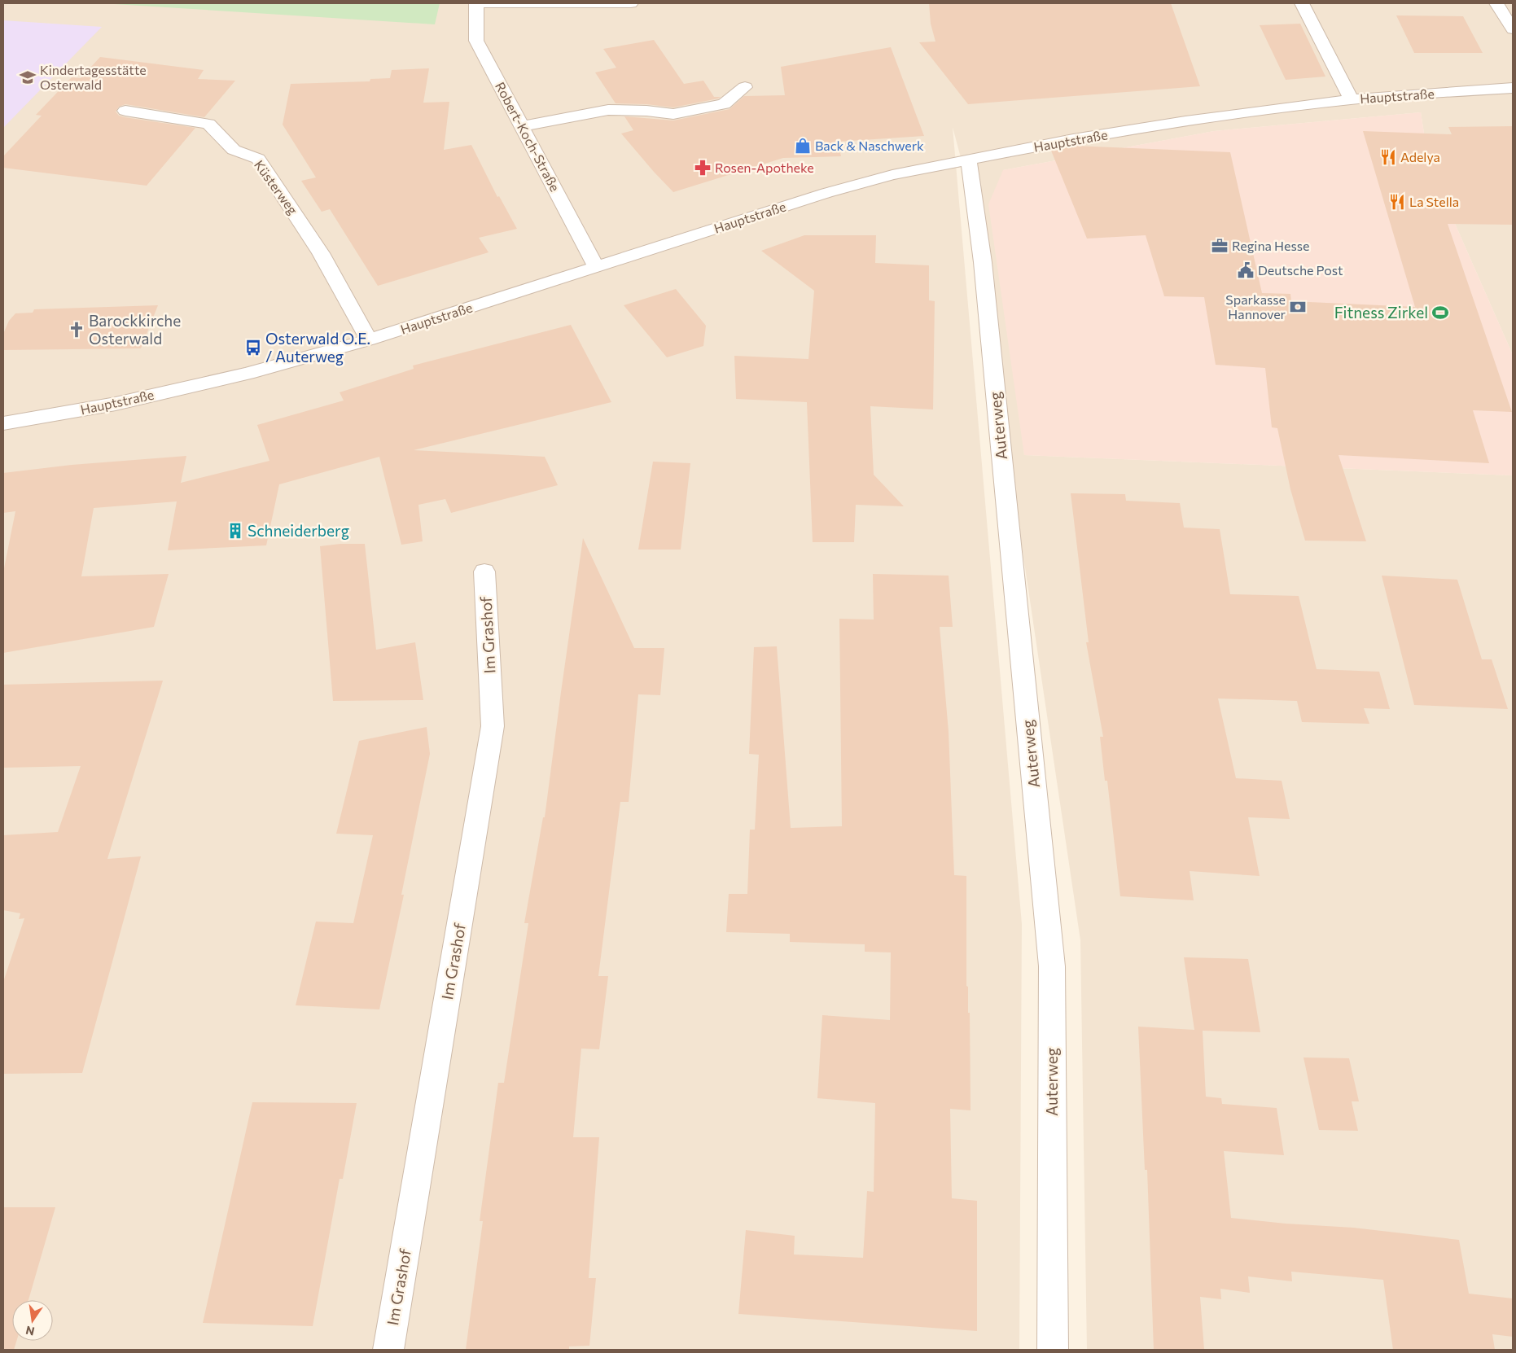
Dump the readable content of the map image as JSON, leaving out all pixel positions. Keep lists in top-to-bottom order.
{
  "streets": {
    "street": [
      "Hauptstraße",
      "Robert-Koch-Straße",
      "Küsterweg",
      "Auterweg",
      "Im Grashof"
    ]
  },
  "crossings": [
    ["Hauptstraße", "Robert-Koch-Straße"],
    ["Hauptstraße", "Küsterweg"],
    ["Hauptstraße", "Auterweg"]
  ],
  "places": {
    "school or university": ["Kindertagesstätte Osterwald"],
    "shop": ["Back & Naschwerk"],
    "restaurant": ["Adelya", "La Stella"],
    "pharmacy": ["Rosen-Apotheke"],
    "office": ["Regina Hesse"],
    "public building": ["Deutsche Post"],
    "bank": ["Sparkasse Hannover"],
    "sports": ["Fitness Zirkel"],
    "church": ["Barockkirche Osterwald"],
    "bus stop": ["Osterwald O.E. / Auterweg"],
    "building": ["Schneiderberg"]
  },
  "north": "bottom"
}
